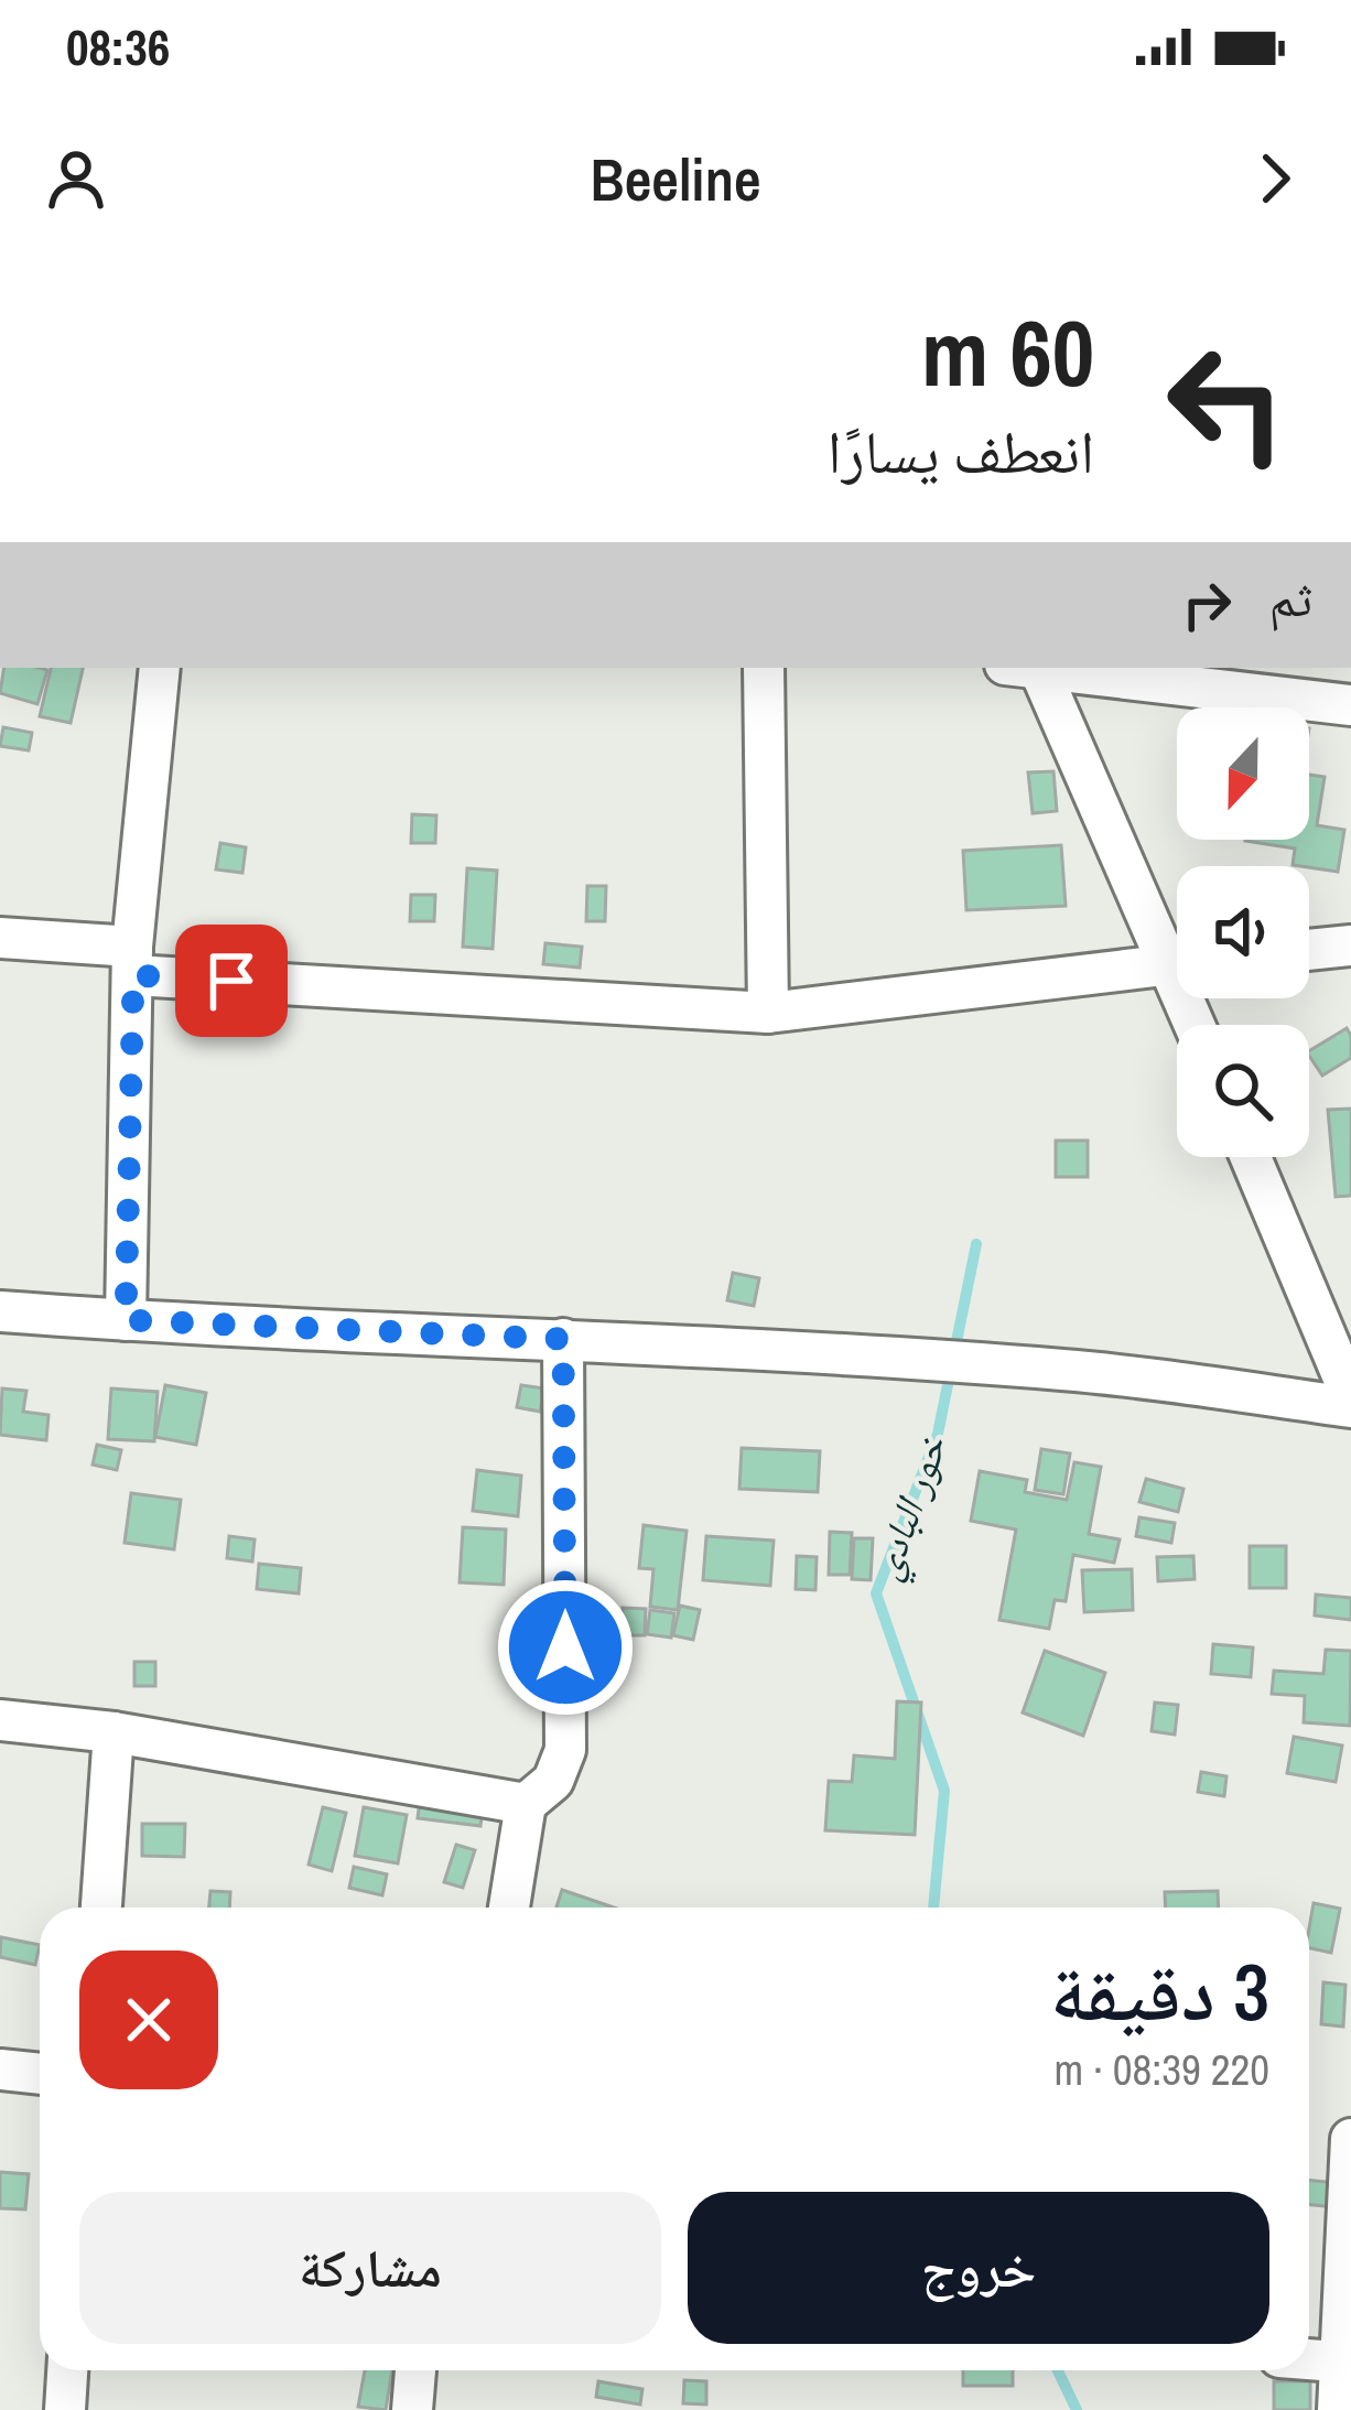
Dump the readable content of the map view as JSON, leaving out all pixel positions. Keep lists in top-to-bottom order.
{
  "water": ["خور البادي"],
  "north": "bottom",
  "page": {
    "status": "08:36",
    "header": "Beeline",
    "turn": ["60 m", "انعطف يسارًا"],
    "then": "ثم",
    "heading": ["3 دقيقة", "220 m · 08:39"],
    "buttons": ["خروج", "مشاركة"]
  }
}
